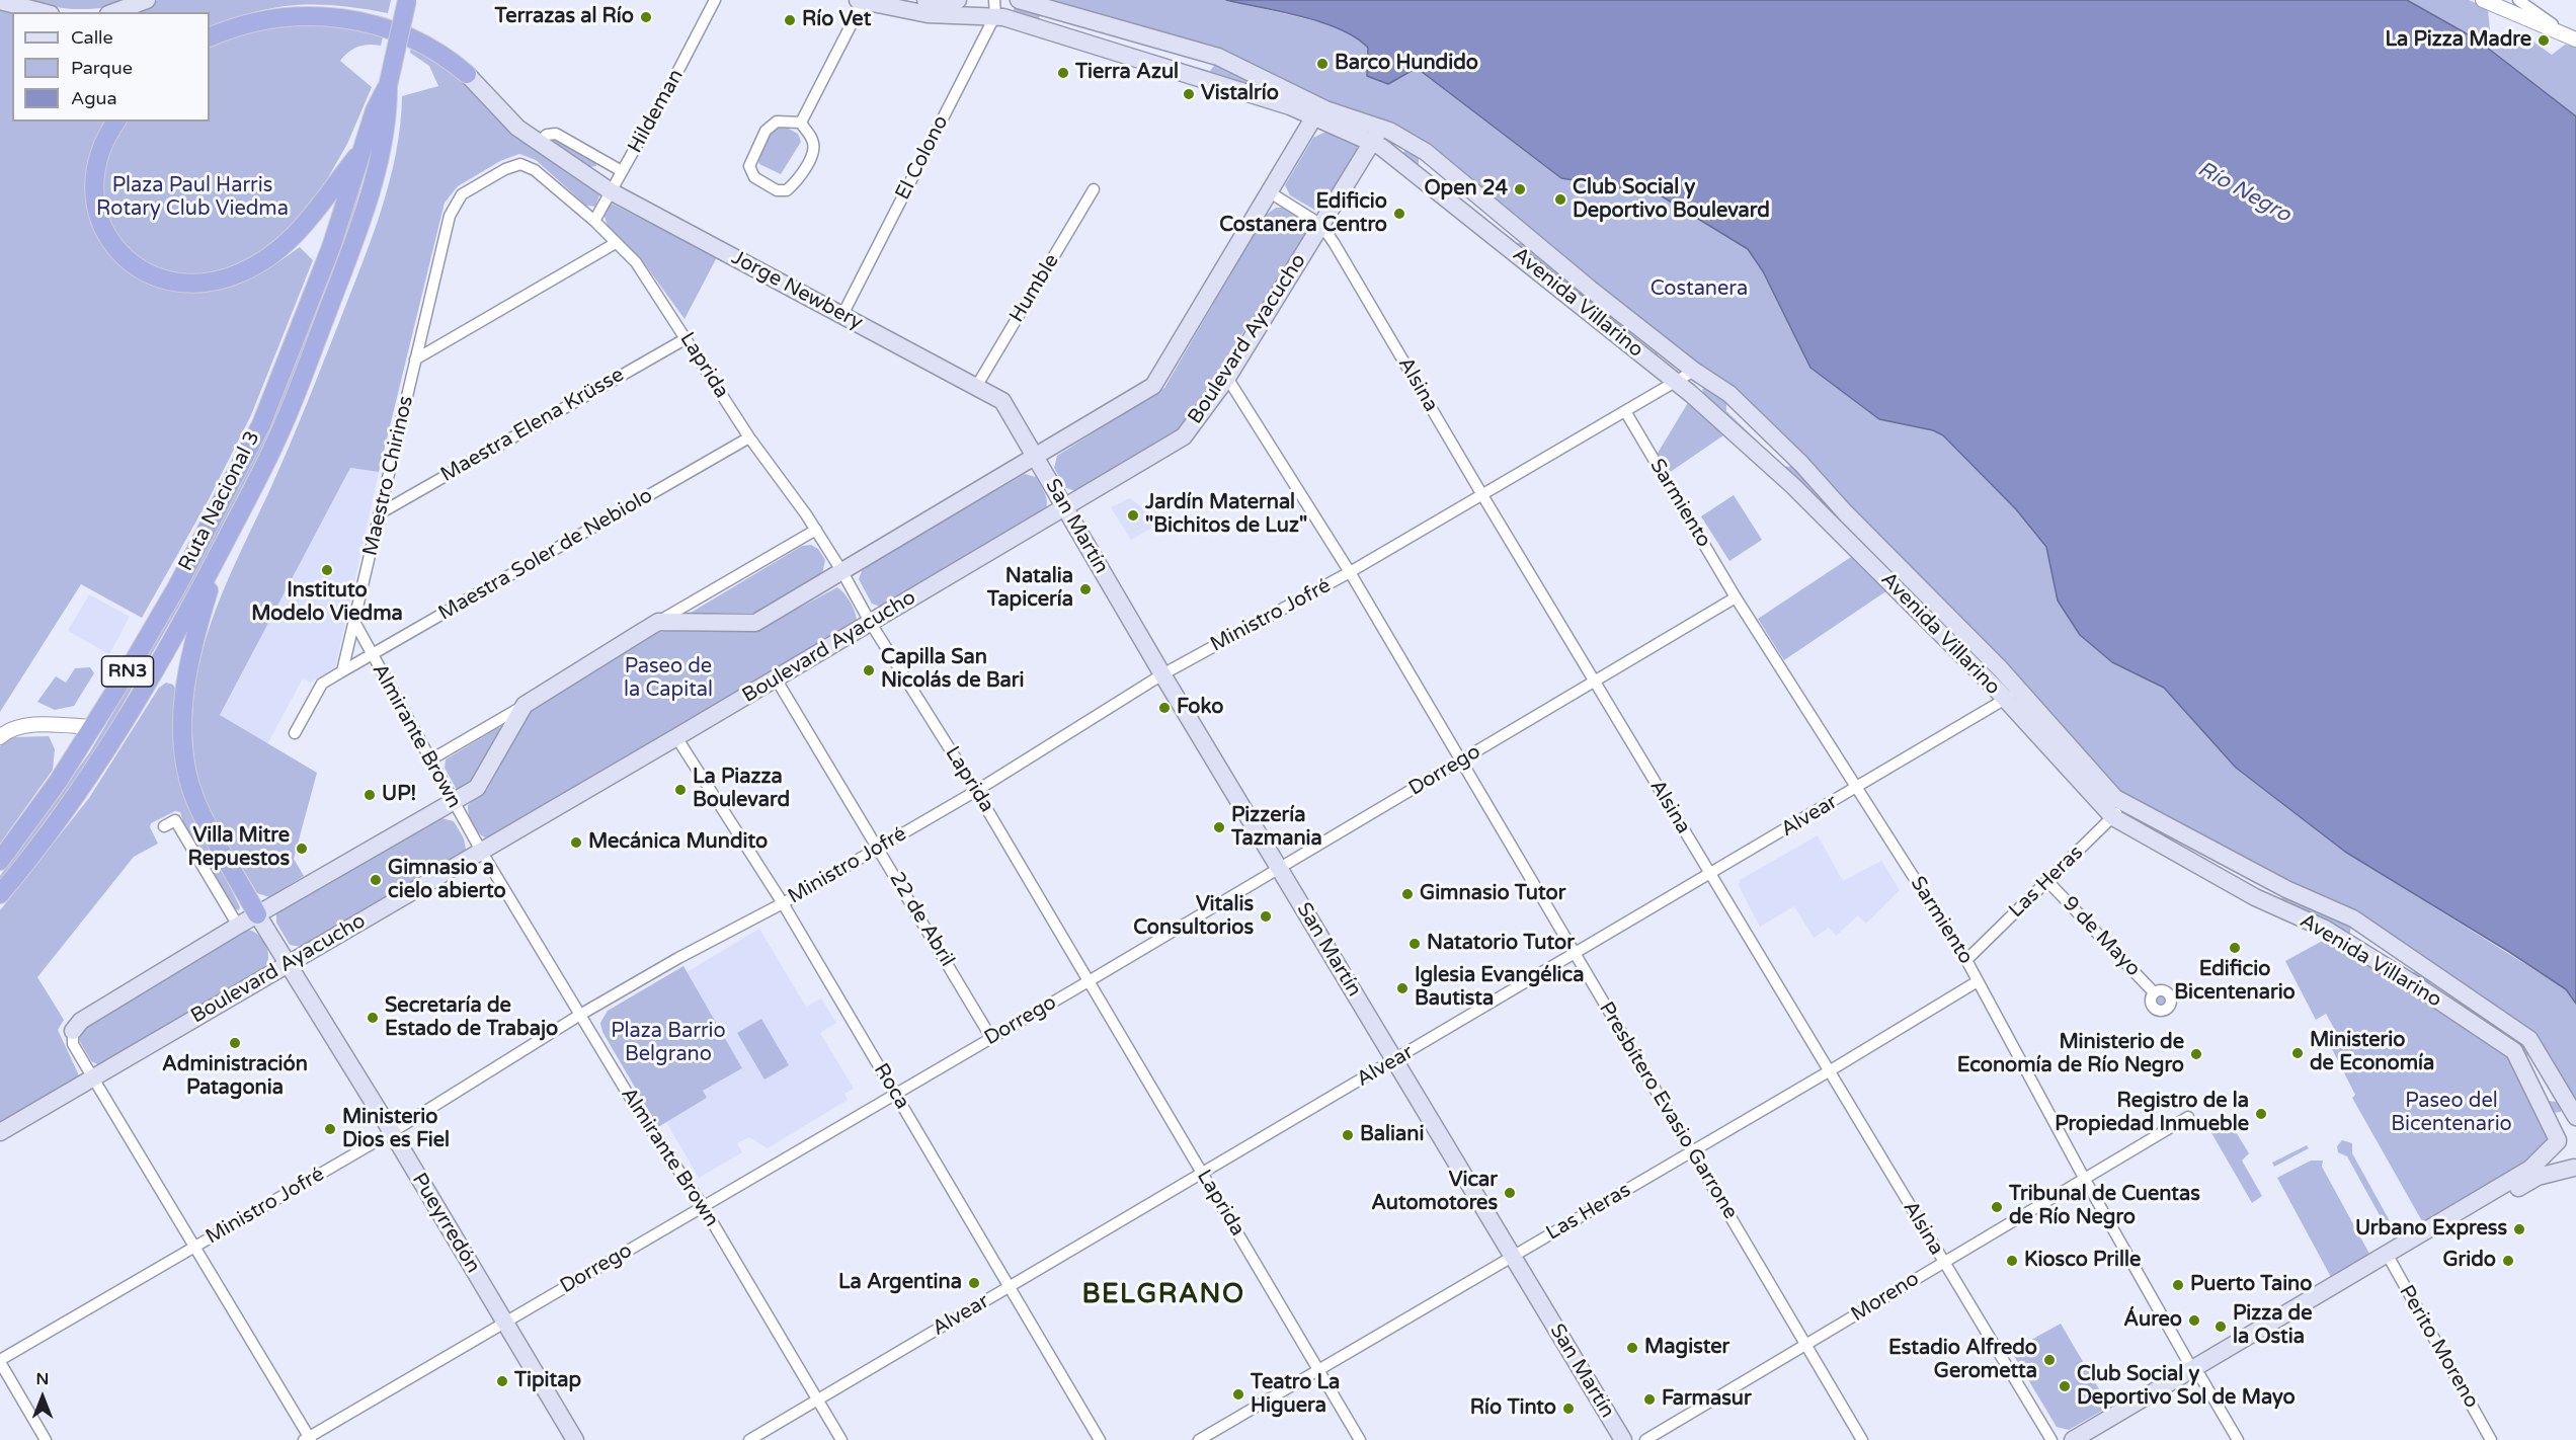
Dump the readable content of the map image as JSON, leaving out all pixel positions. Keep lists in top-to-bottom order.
{
  "streets": {
    "highway": ["Ruta Nacional 3", "RN3"],
    "main road": [
      "Jorge Newbery",
      "Avenida Villarino",
      "Boulevard Ayacucho",
      "San Martín",
      "Pueyrredón"
    ],
    "street": [
      "Hildeman",
      "El Colono",
      "Humble",
      "Laprida",
      "Alsina",
      "Maestra Elena Krüsse",
      "Maestro Chirinos",
      "Sarmiento",
      "Maestra Soler de Nebiolo",
      "Ministro Jofré",
      "Almirante Brown",
      "Dorrego",
      "Alvear",
      "Las Heras",
      "22 de Abril",
      "9 de Mayo",
      "Roca",
      "Presbítero Evasio Garrone",
      "Moreno",
      "Perito Moreno"
    ]
  },
  "crossings": [
    ["Hildeman", "Jorge Newbery"],
    ["Hildeman", "Laprida"],
    ["El Colono", "Jorge Newbery"],
    ["Humble", "Jorge Newbery"],
    ["Jorge Newbery", "San Martín"],
    ["Avenida Villarino", "Boulevard Ayacucho"],
    ["Avenida Villarino", "Ministro Jofré"],
    ["Avenida Villarino", "Alvear"],
    ["Avenida Villarino", "Las Heras"],
    ["Boulevard Ayacucho", "Laprida"],
    ["Boulevard Ayacucho", "Alsina"],
    ["Boulevard Ayacucho", "San Martín"],
    ["Boulevard Ayacucho", "Almirante Brown"],
    ["Boulevard Ayacucho", "22 de Abril"],
    ["Boulevard Ayacucho", "Roca"],
    ["Boulevard Ayacucho", "Presbítero Evasio Garrone"],
    ["Boulevard Ayacucho", "Pueyrredón"],
    ["Laprida", "Maestra Elena Krüsse"],
    ["Laprida", "Maestro Chirinos"],
    ["Laprida", "Maestra Soler de Nebiolo"],
    ["Laprida", "Ministro Jofré"],
    ["Laprida", "Dorrego"],
    ["Laprida", "Alvear"],
    ["Laprida", "Las Heras"],
    ["Alsina", "Ministro Jofré"],
    ["Alsina", "Dorrego"],
    ["Alsina", "Alvear"],
    ["Alsina", "Las Heras"],
    ["Alsina", "Moreno"],
    ["Maestra Elena Krüsse", "Maestro Chirinos"],
    ["Maestro Chirinos", "Maestra Soler de Nebiolo"],
    ["Maestro Chirinos", "Almirante Brown"],
    ["Sarmiento", "Ministro Jofré"],
    ["Sarmiento", "Dorrego"],
    ["Sarmiento", "Alvear"],
    ["Sarmiento", "Las Heras"],
    ["Sarmiento", "Moreno"],
    ["San Martín", "Ministro Jofré"],
    ["San Martín", "Dorrego"],
    ["San Martín", "Alvear"],
    ["San Martín", "Las Heras"],
    ["Maestra Soler de Nebiolo", "Almirante Brown"],
    ["Ministro Jofré", "Almirante Brown"],
    ["Ministro Jofré", "22 de Abril"],
    ["Ministro Jofré", "Roca"],
    ["Ministro Jofré", "Presbítero Evasio Garrone"],
    ["Ministro Jofré", "Pueyrredón"],
    ["Almirante Brown", "Dorrego"],
    ["Almirante Brown", "Alvear"],
    ["Dorrego", "22 de Abril"],
    ["Dorrego", "Roca"],
    ["Dorrego", "Presbítero Evasio Garrone"],
    ["Dorrego", "Pueyrredón"],
    ["Alvear", "Roca"],
    ["Alvear", "Presbítero Evasio Garrone"],
    ["Las Heras", "9 de Mayo"],
    ["Las Heras", "Presbítero Evasio Garrone"],
    ["Presbítero Evasio Garrone", "Moreno"]
  ],
  "districts": ["BELGRANO"],
  "water": ["Río Negro"],
  "parks": [
    "Plaza Paul Harris Rotary Club Viedma",
    "Costanera",
    "Paseo de la Capital",
    "Plaza Barrio Belgrano",
    "Paseo del Bicentenario"
  ],
  "places": [
    "Terrazas al Río",
    "Río Vet",
    "La Pizza Madre",
    "Barco Hundido",
    "Tierra Azul",
    "Vistalrío",
    "Open 24",
    "Club Social y Deportivo Boulevard",
    "Edificio Costanera Centro",
    "Jardín Maternal \"Bichitos de Luz\"",
    "Instituto Modelo Viedma",
    "Natalia Tapicería",
    "Capilla San Nicolás de Bari",
    "Foko",
    "La Piazza Boulevard",
    "UP!",
    "Pizzería Tazmania",
    "Mecánica Mundito",
    "Villa Mitre Repuestos",
    "Gimnasio a cielo abierto",
    "Gimnasio Tutor",
    "Vitalis Consultorios",
    "Natatorio Tutor",
    "Edificio Bicentenario",
    "Iglesia Evangélica Bautista",
    "Secretaría de Estado de Trabajo",
    "Administración Patagonia",
    "Ministerio de Economía",
    "Ministerio de Economía de Río Negro",
    "Registro de la Propiedad Inmueble",
    "Ministerio Dios es Fiel",
    "Baliani",
    "Vicar Automotores",
    "Tribunal de Cuentas de Río Negro",
    "Urbano Express",
    "Kiosco Prille",
    "Grido",
    "La Argentina",
    "Puerto Taino",
    "Áureo",
    "Pizza de la Ostia",
    "Magister",
    "Estadio Alfredo Gerometta",
    "Tipitap",
    "Club Social y Deportivo Sol de Mayo",
    "Teatro La Higuera",
    "Farmasur",
    "Río Tinto"
  ],
  "legend": ["Calle", "Parque", "Agua"],
  "north": "top"
}
